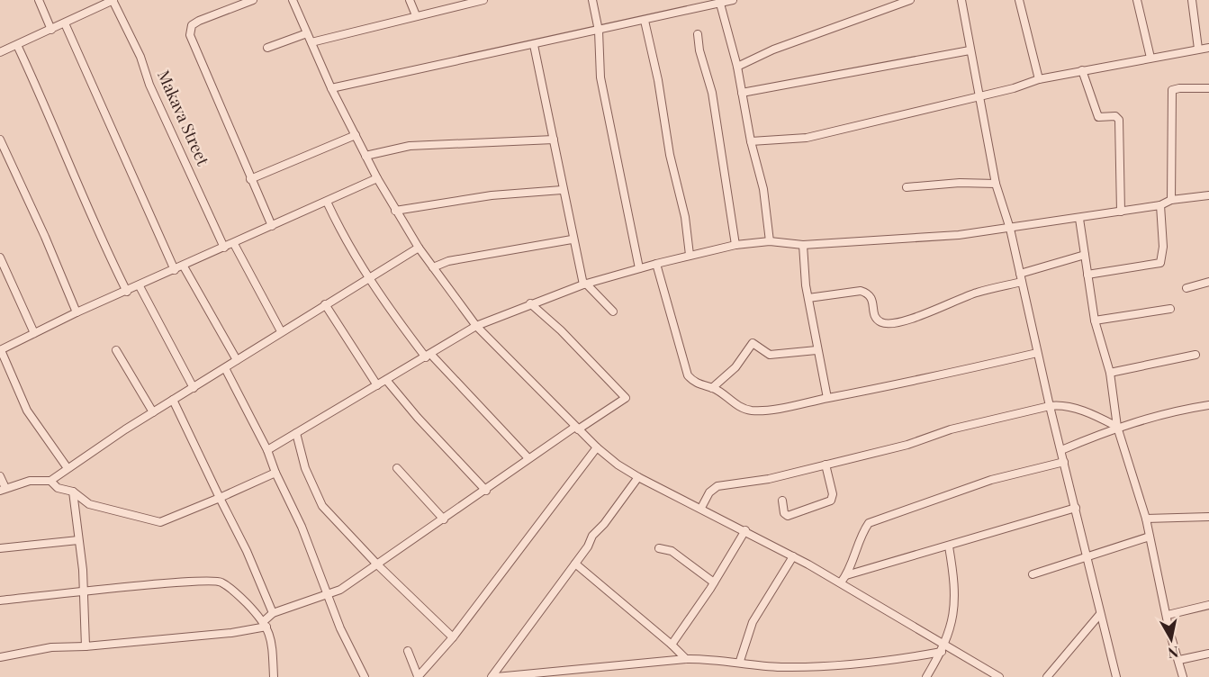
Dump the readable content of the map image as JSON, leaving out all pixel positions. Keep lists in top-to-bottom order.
{
  "streets": {
    "street": ["Makava Street"]
  },
  "north": "bottom"
}
